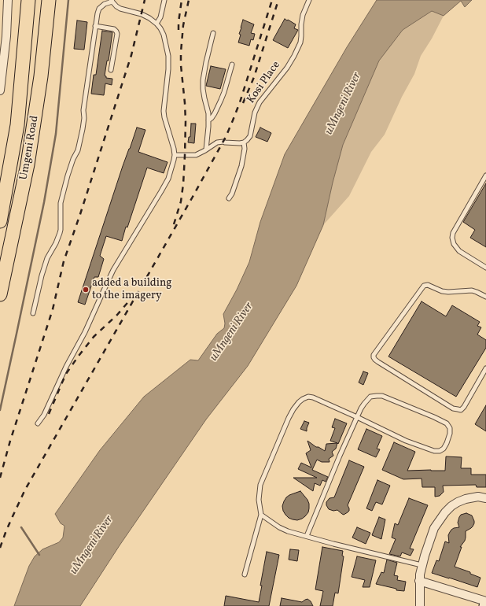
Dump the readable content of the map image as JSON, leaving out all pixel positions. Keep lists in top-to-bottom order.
{
  "streets": {
    "highway": ["Umgeni Road"],
    "lane": ["Kosi Place"]
  },
  "water": ["uMngeni River"],
  "places": ["added a building to the imagery"]
}
